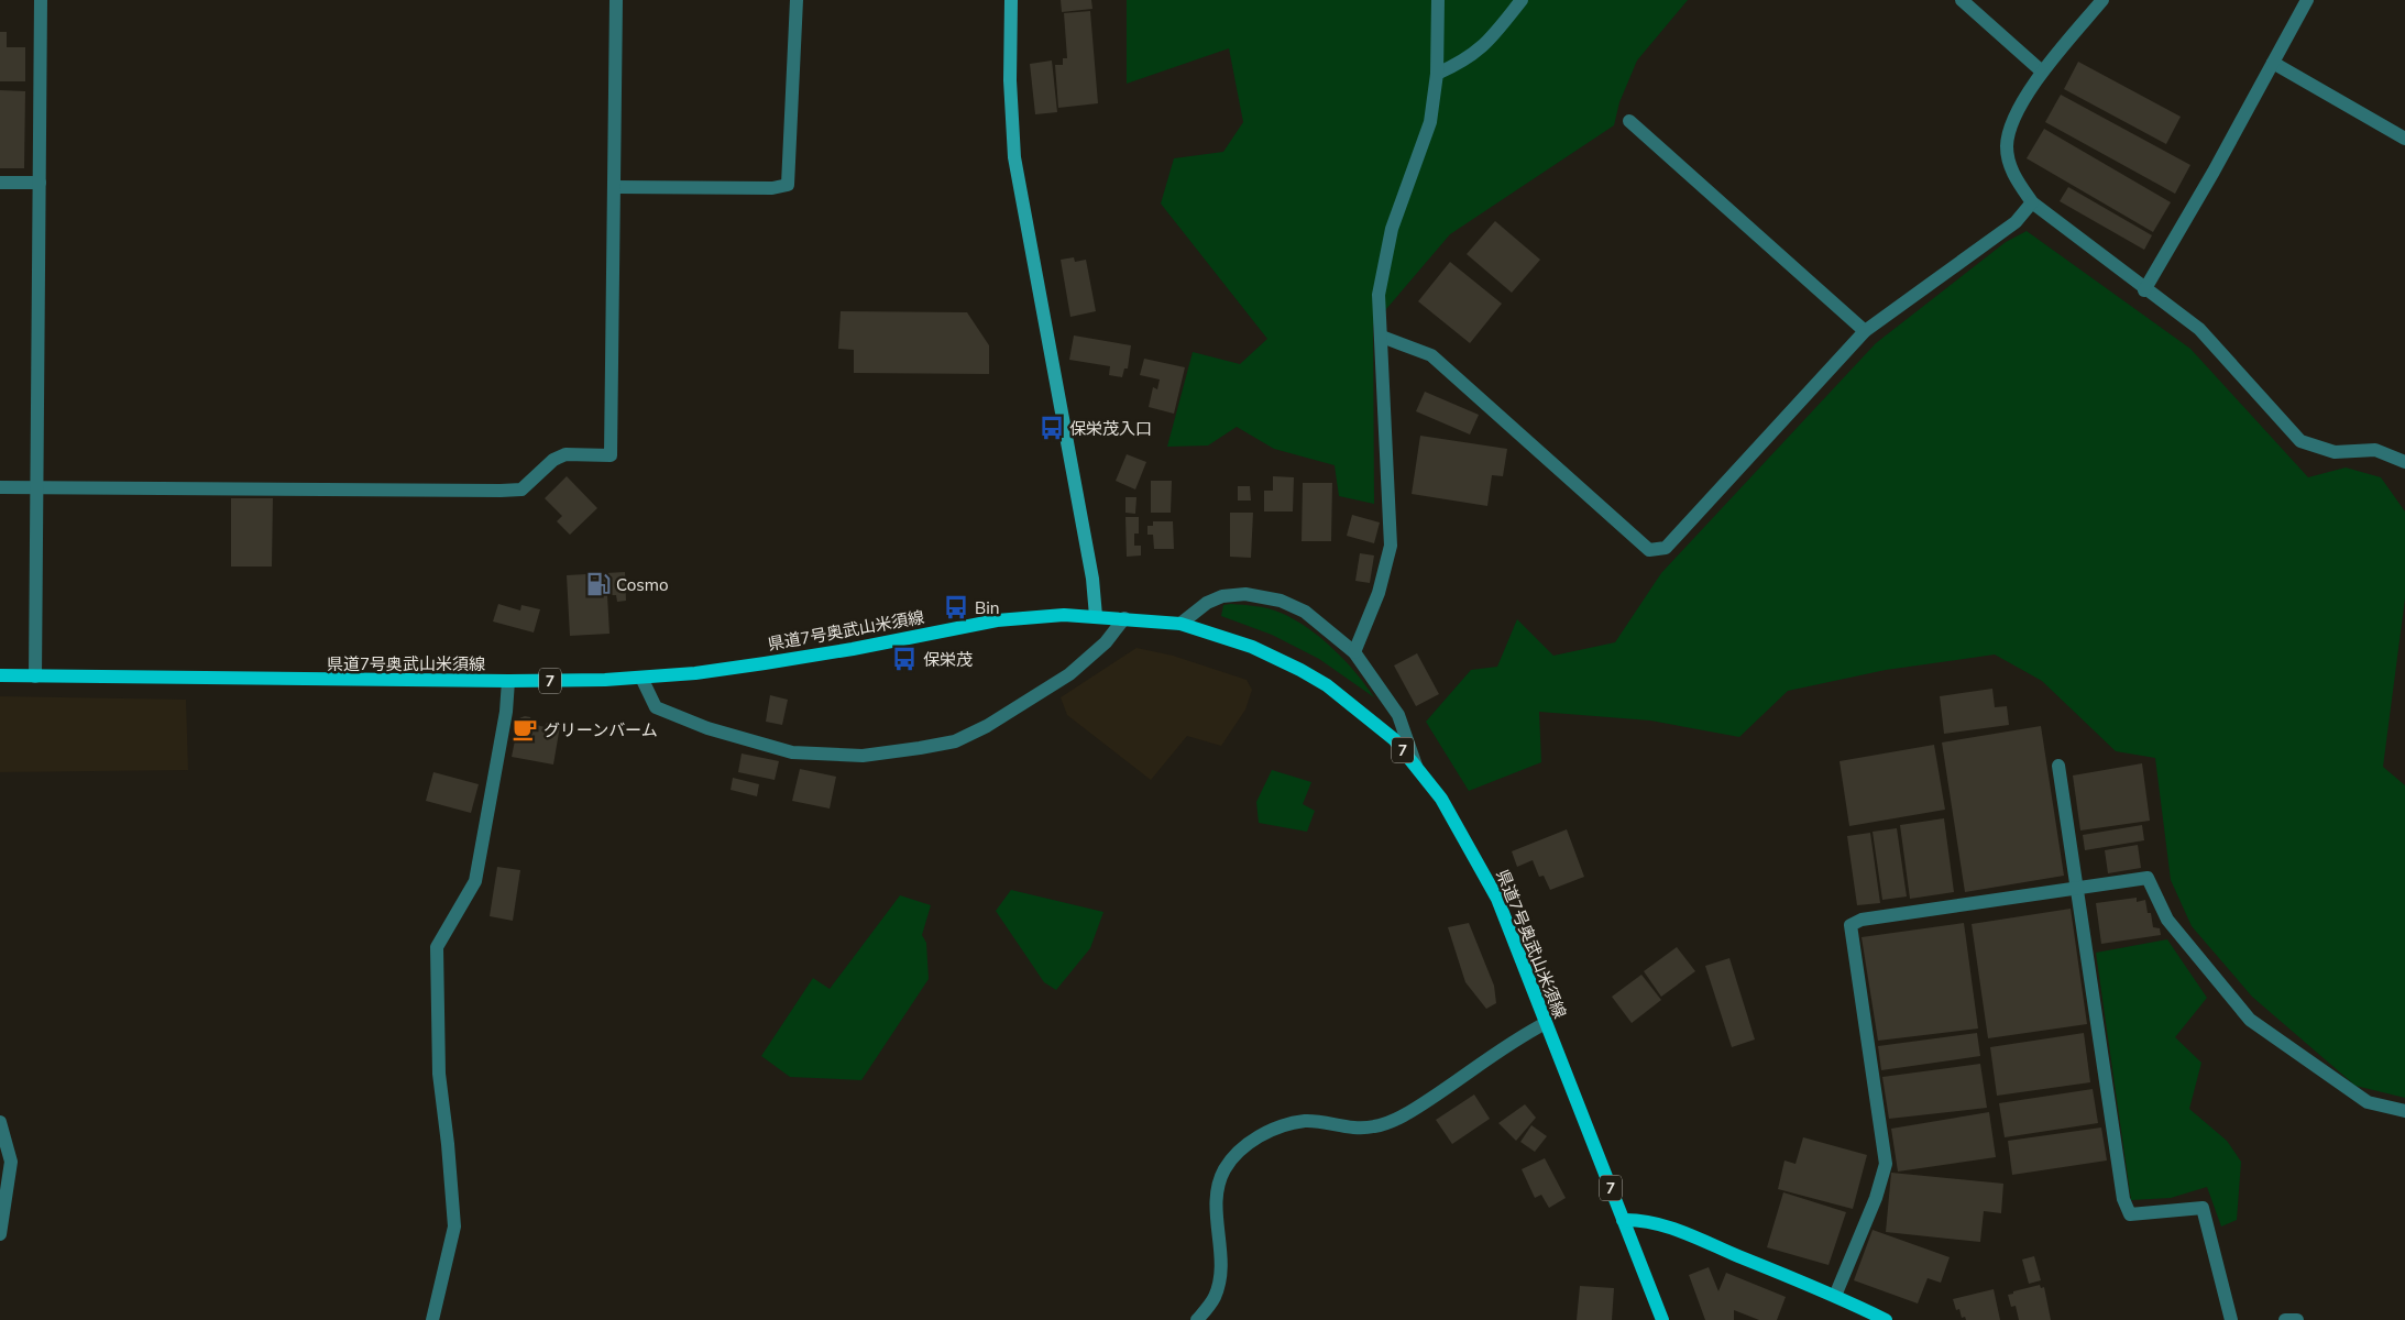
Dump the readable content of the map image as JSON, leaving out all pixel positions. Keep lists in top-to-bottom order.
{
  "streets": {
    "main road": ["県道7号奥武山米須線", "7"]
  },
  "crossings": [
    ["県道7号奥武山米須線", "7"]
  ],
  "places": {
    "bus stop": ["保栄茂入口", "Bin", "保栄茂"],
    "fuel station": ["Cosmo"],
    "cafe": ["グリーンバーム"]
  }
}
